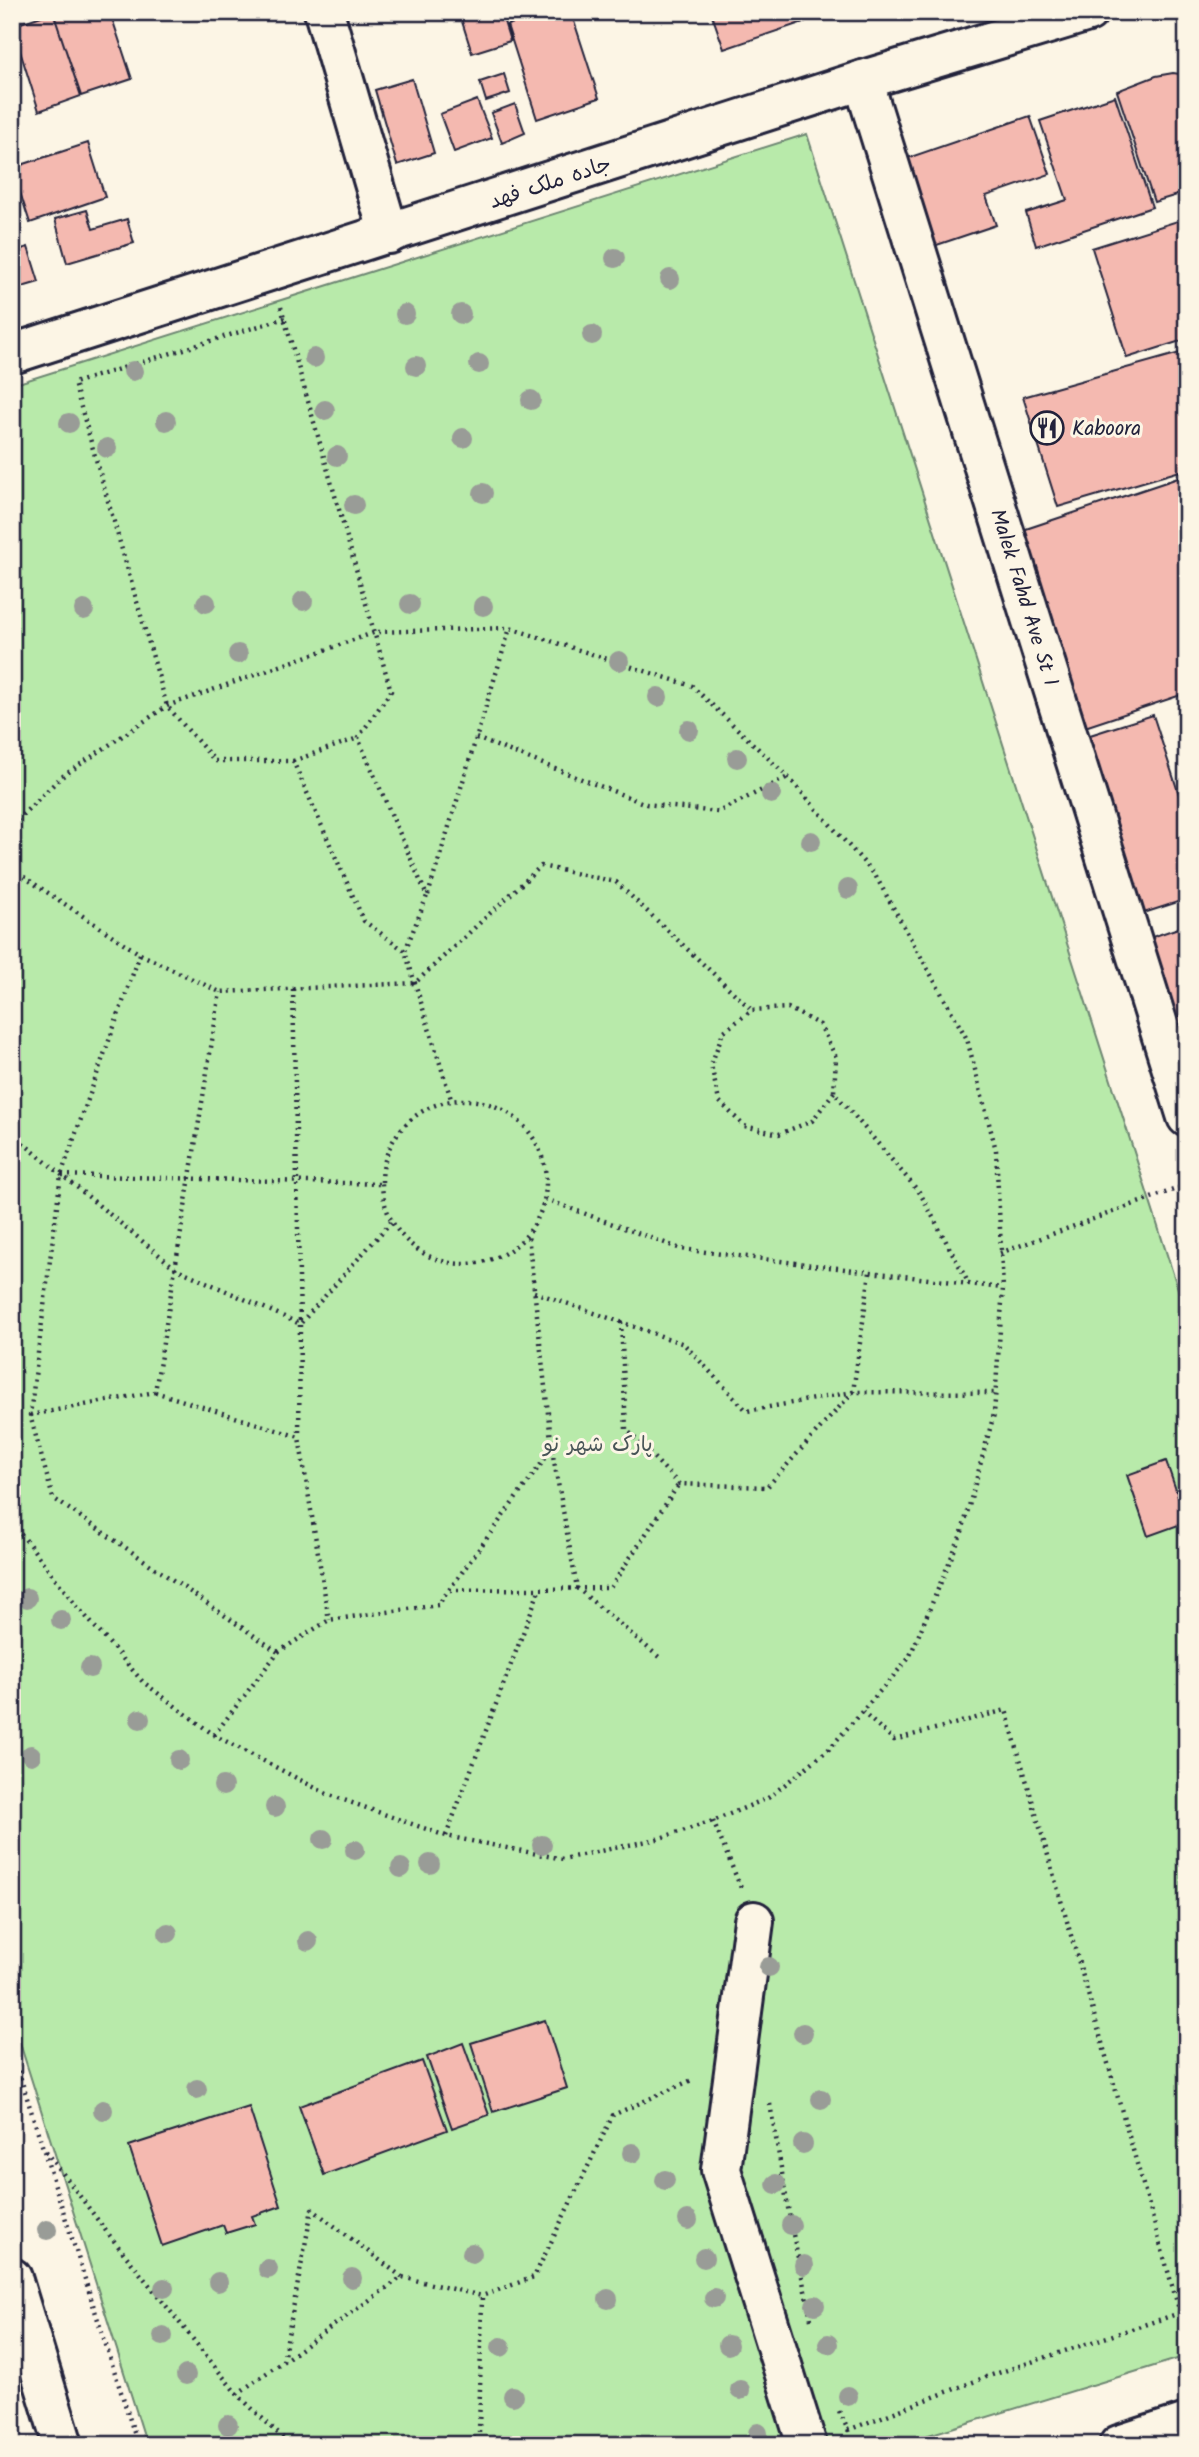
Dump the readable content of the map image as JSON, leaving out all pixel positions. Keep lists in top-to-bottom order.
{
  "streets": {
    "street": ["جاده ملک فهد", "Malek Fahd Ave St 1"]
  },
  "crossings": [
    ["جاده ملک فهد", "Malek Fahd Ave St 1"]
  ],
  "parks": ["پارک شهر نو"],
  "places": {
    "restaurant": ["Kaboora"]
  }
}
